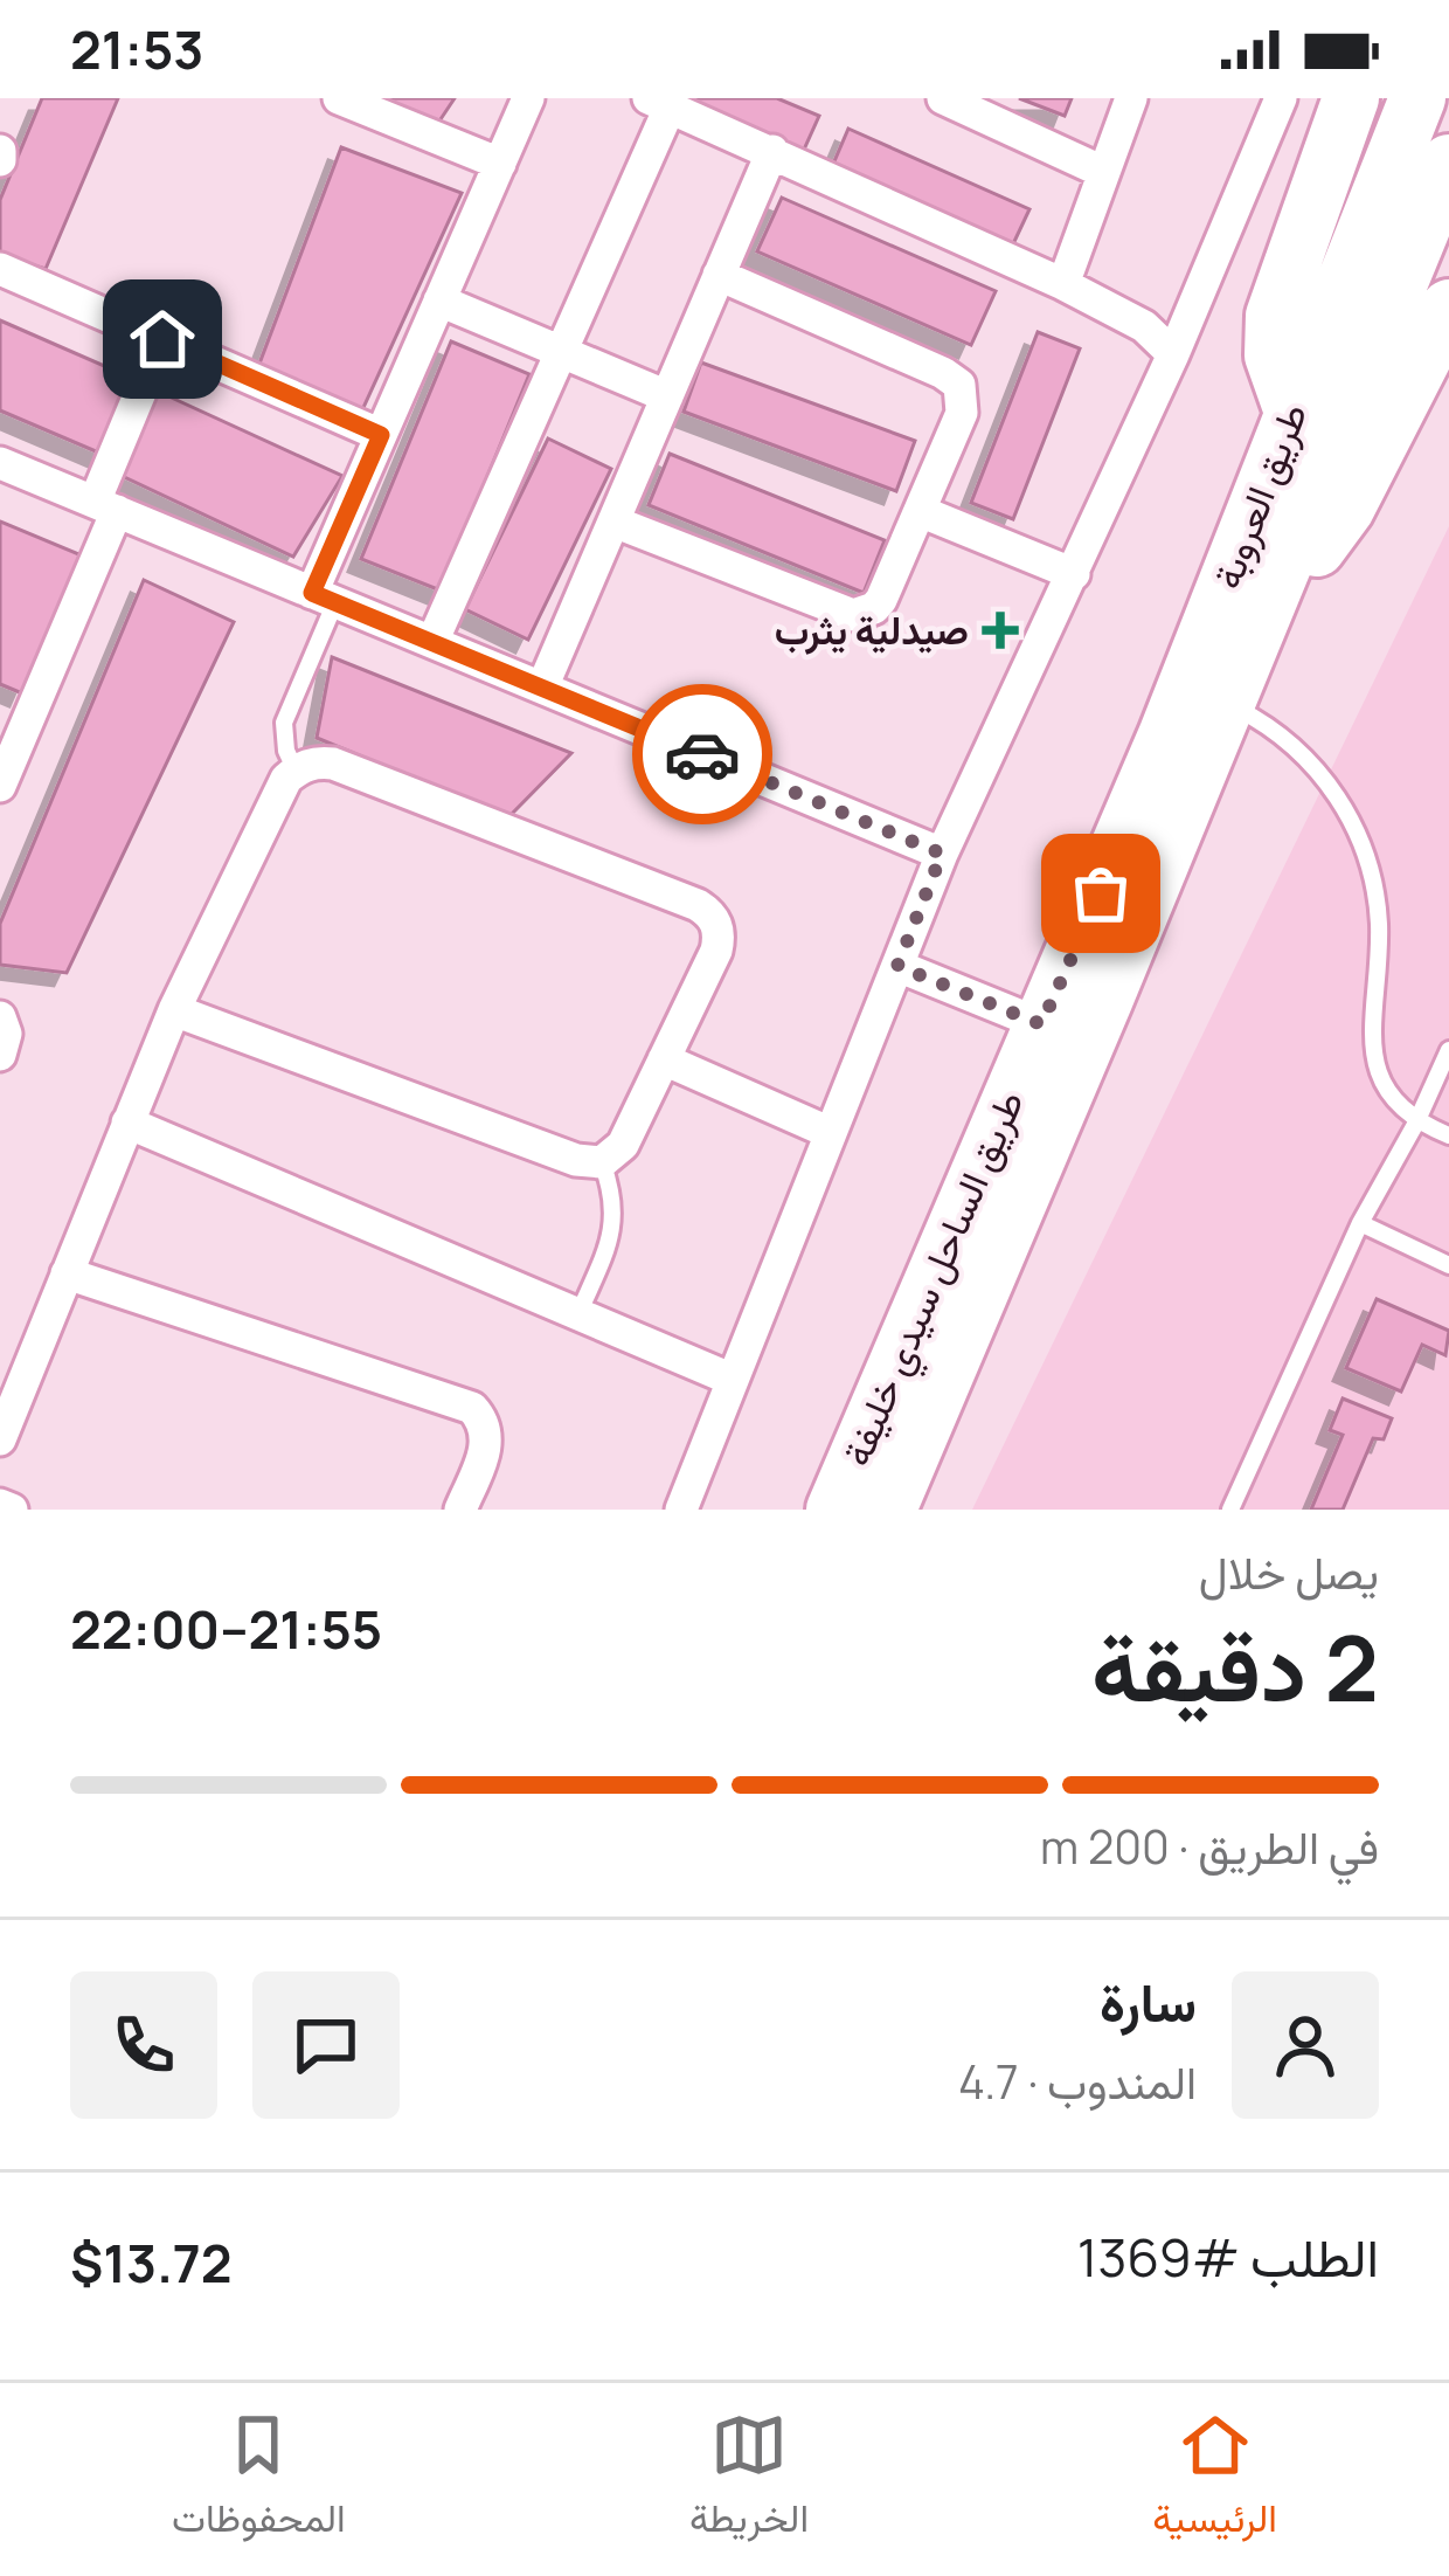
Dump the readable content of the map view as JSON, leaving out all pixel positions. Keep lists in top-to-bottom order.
{
  "streets": {
    "highway": ["طريق العروبة", "طريق الساحل سيدي خليفة"]
  },
  "crossings": [
    ["طريق العروبة", "طريق الساحل سيدي خليفة"]
  ],
  "places": {
    "health": ["صيدلية يثرب"]
  },
  "page": {
    "status": "21:53",
    "heading": ["2 دقيقة", "يصل خلال", "21:55–22:00"],
    "panel": [
      "سارة",
      "المندوب · 4.7",
      "الطلب #1369",
      "$13.72"
    ],
    "bar": "في الطريق · 200 m",
    "tabs": ["الرئيسية", "الخريطة", "المحفوظات"]
  }
}
